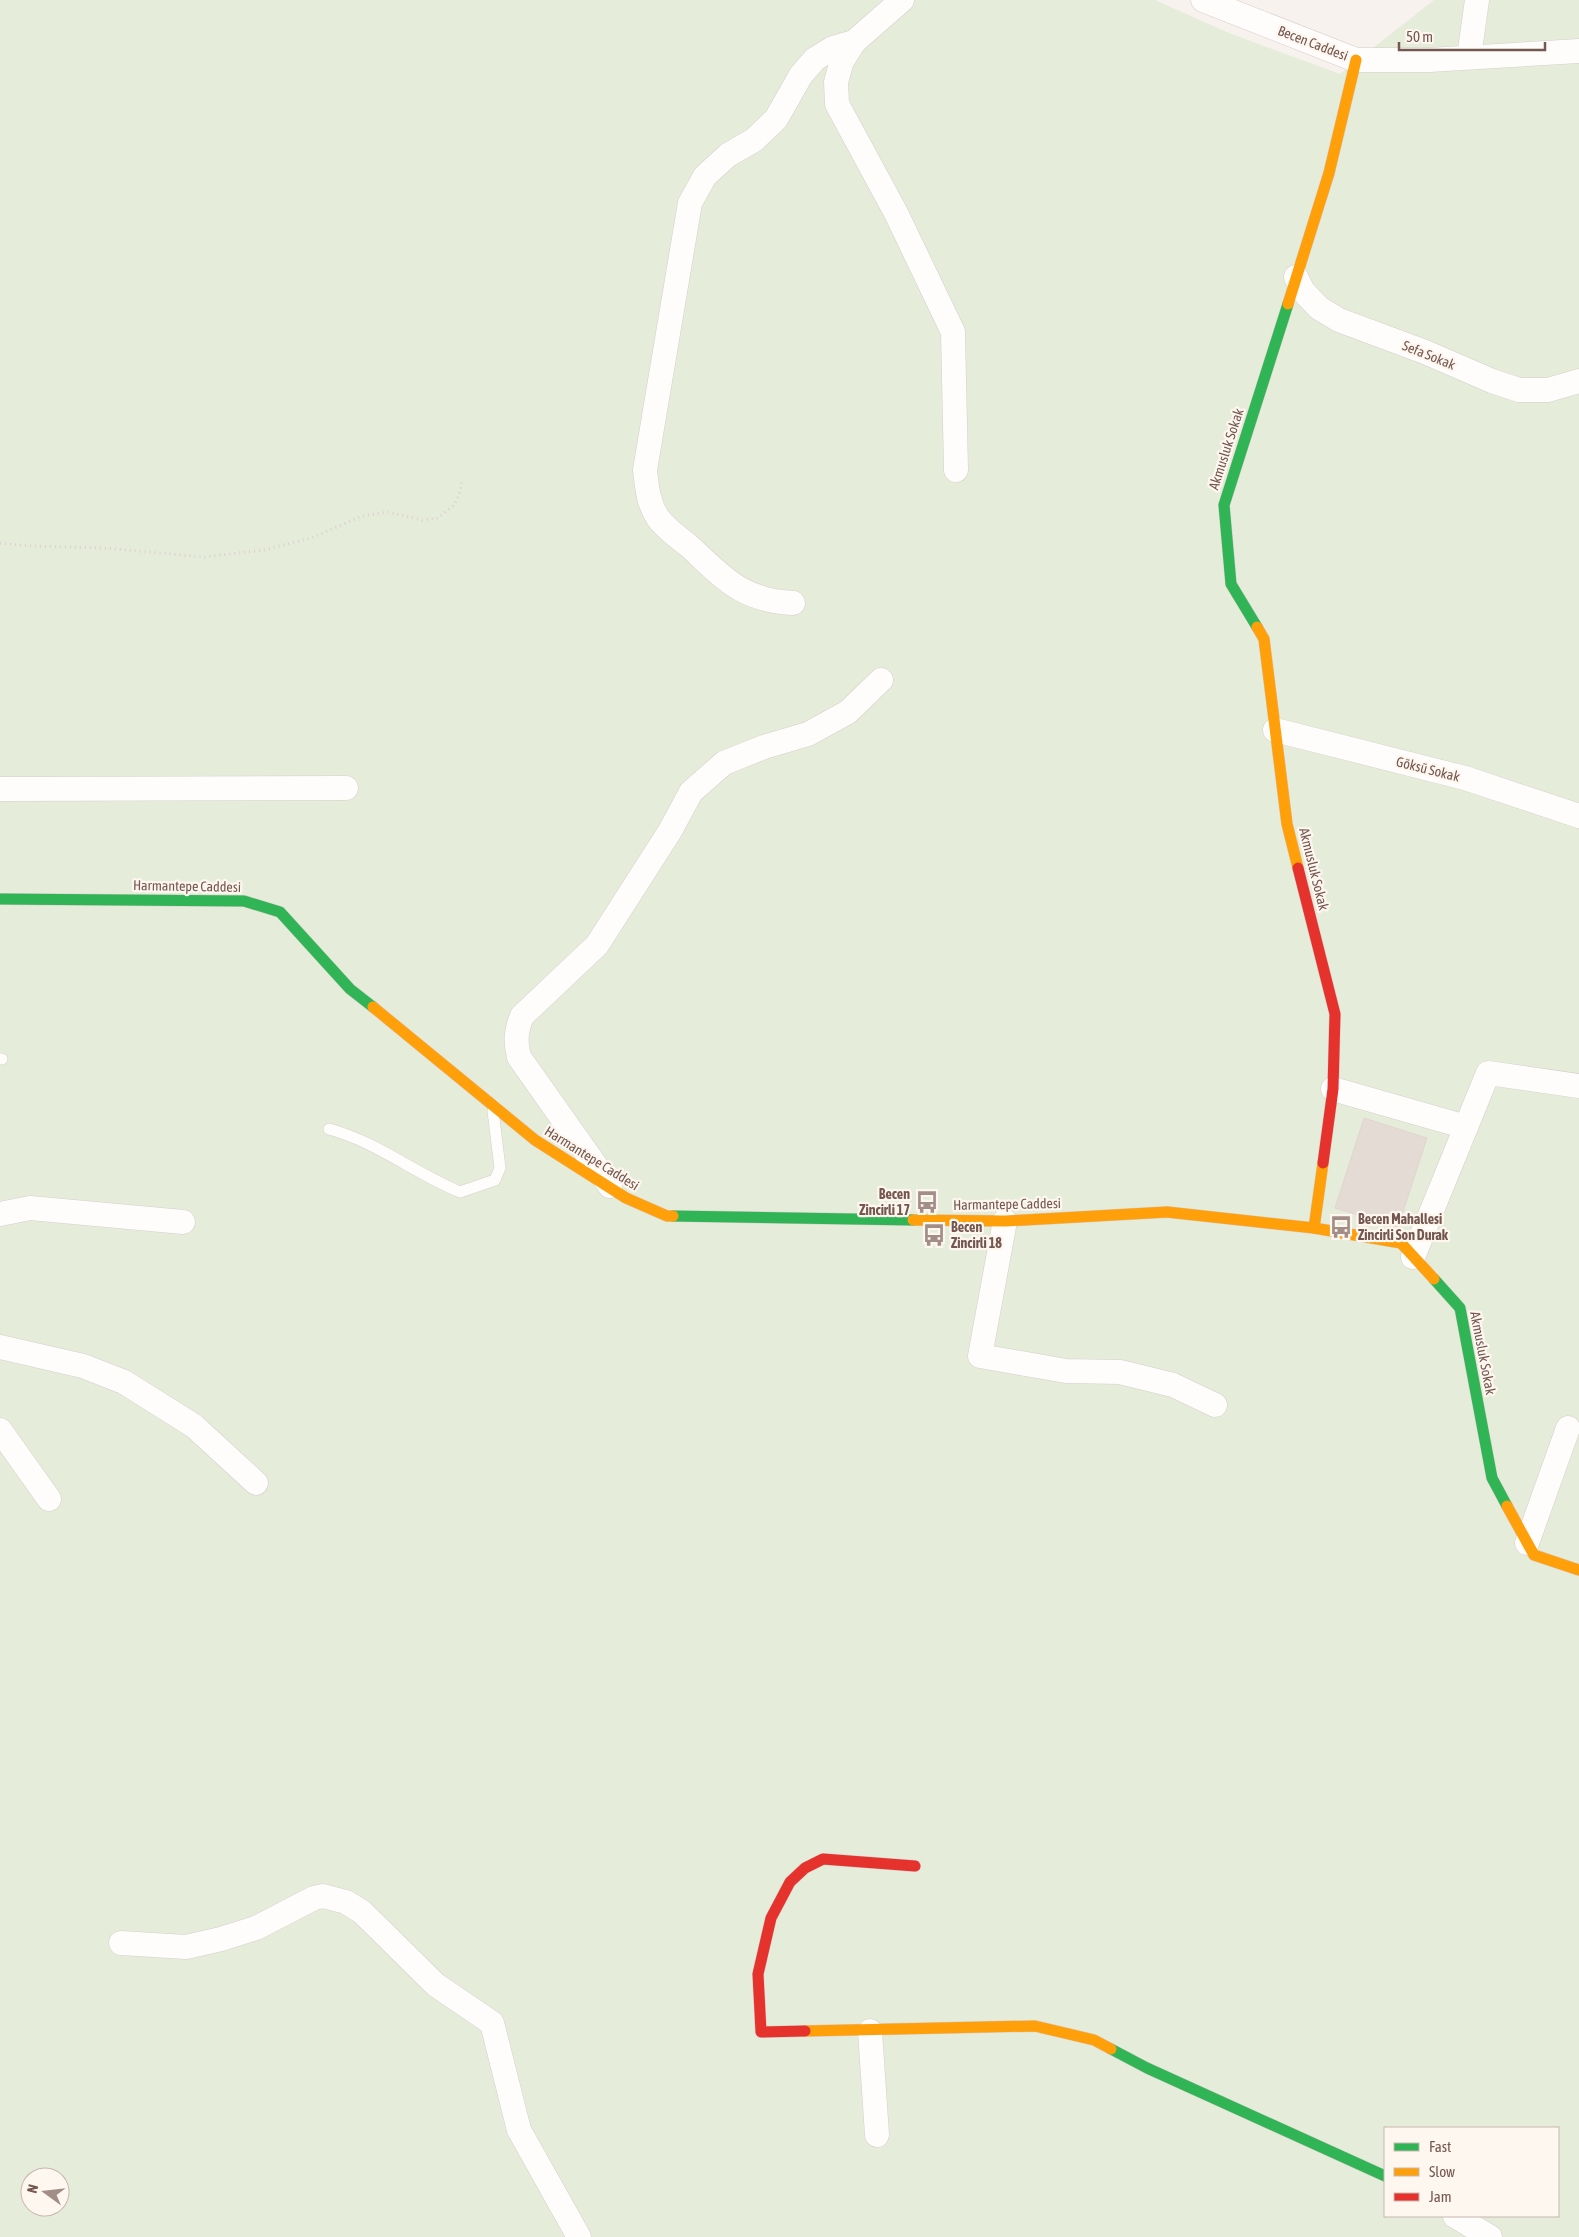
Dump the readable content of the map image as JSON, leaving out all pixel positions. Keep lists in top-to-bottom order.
{
  "streets": {
    "street": [
      "Becen Caddesi",
      "Sefa Sokak",
      "Akmusluk Sokak",
      "Göksü Sokak",
      "Harmantepe Caddesi"
    ]
  },
  "crossings": [
    ["Becen Caddesi", "Akmusluk Sokak"],
    ["Sefa Sokak", "Akmusluk Sokak"],
    ["Akmusluk Sokak", "Göksü Sokak"],
    ["Akmusluk Sokak", "Harmantepe Caddesi"]
  ],
  "places": {
    "bus stop": ["Becen Zincirli 17", "Becen Mahallesi Zincirli Son Durak", "Becen Zincirli 18"]
  },
  "legend": ["Fast", "Slow", "Jam"],
  "scale_bar": "50 m",
  "north": "left"
}
